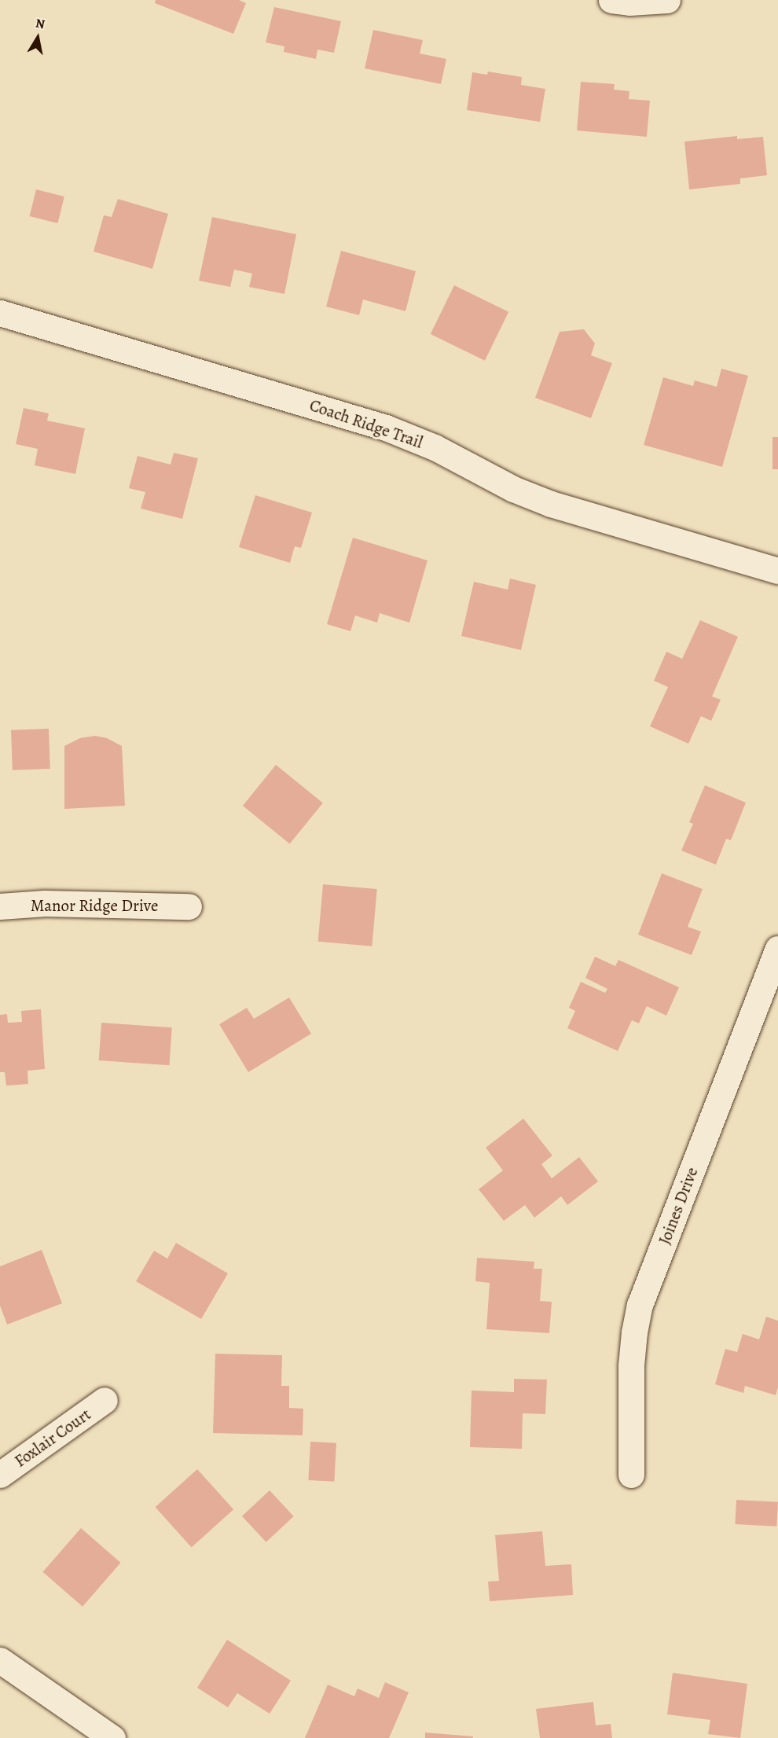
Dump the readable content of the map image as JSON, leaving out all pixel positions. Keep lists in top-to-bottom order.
{
  "streets": {
    "street": [
      "Coach Ridge Trail",
      "Manor Ridge Drive",
      "Joines Drive",
      "Foxlair Court"
    ]
  },
  "north": "top"
}
